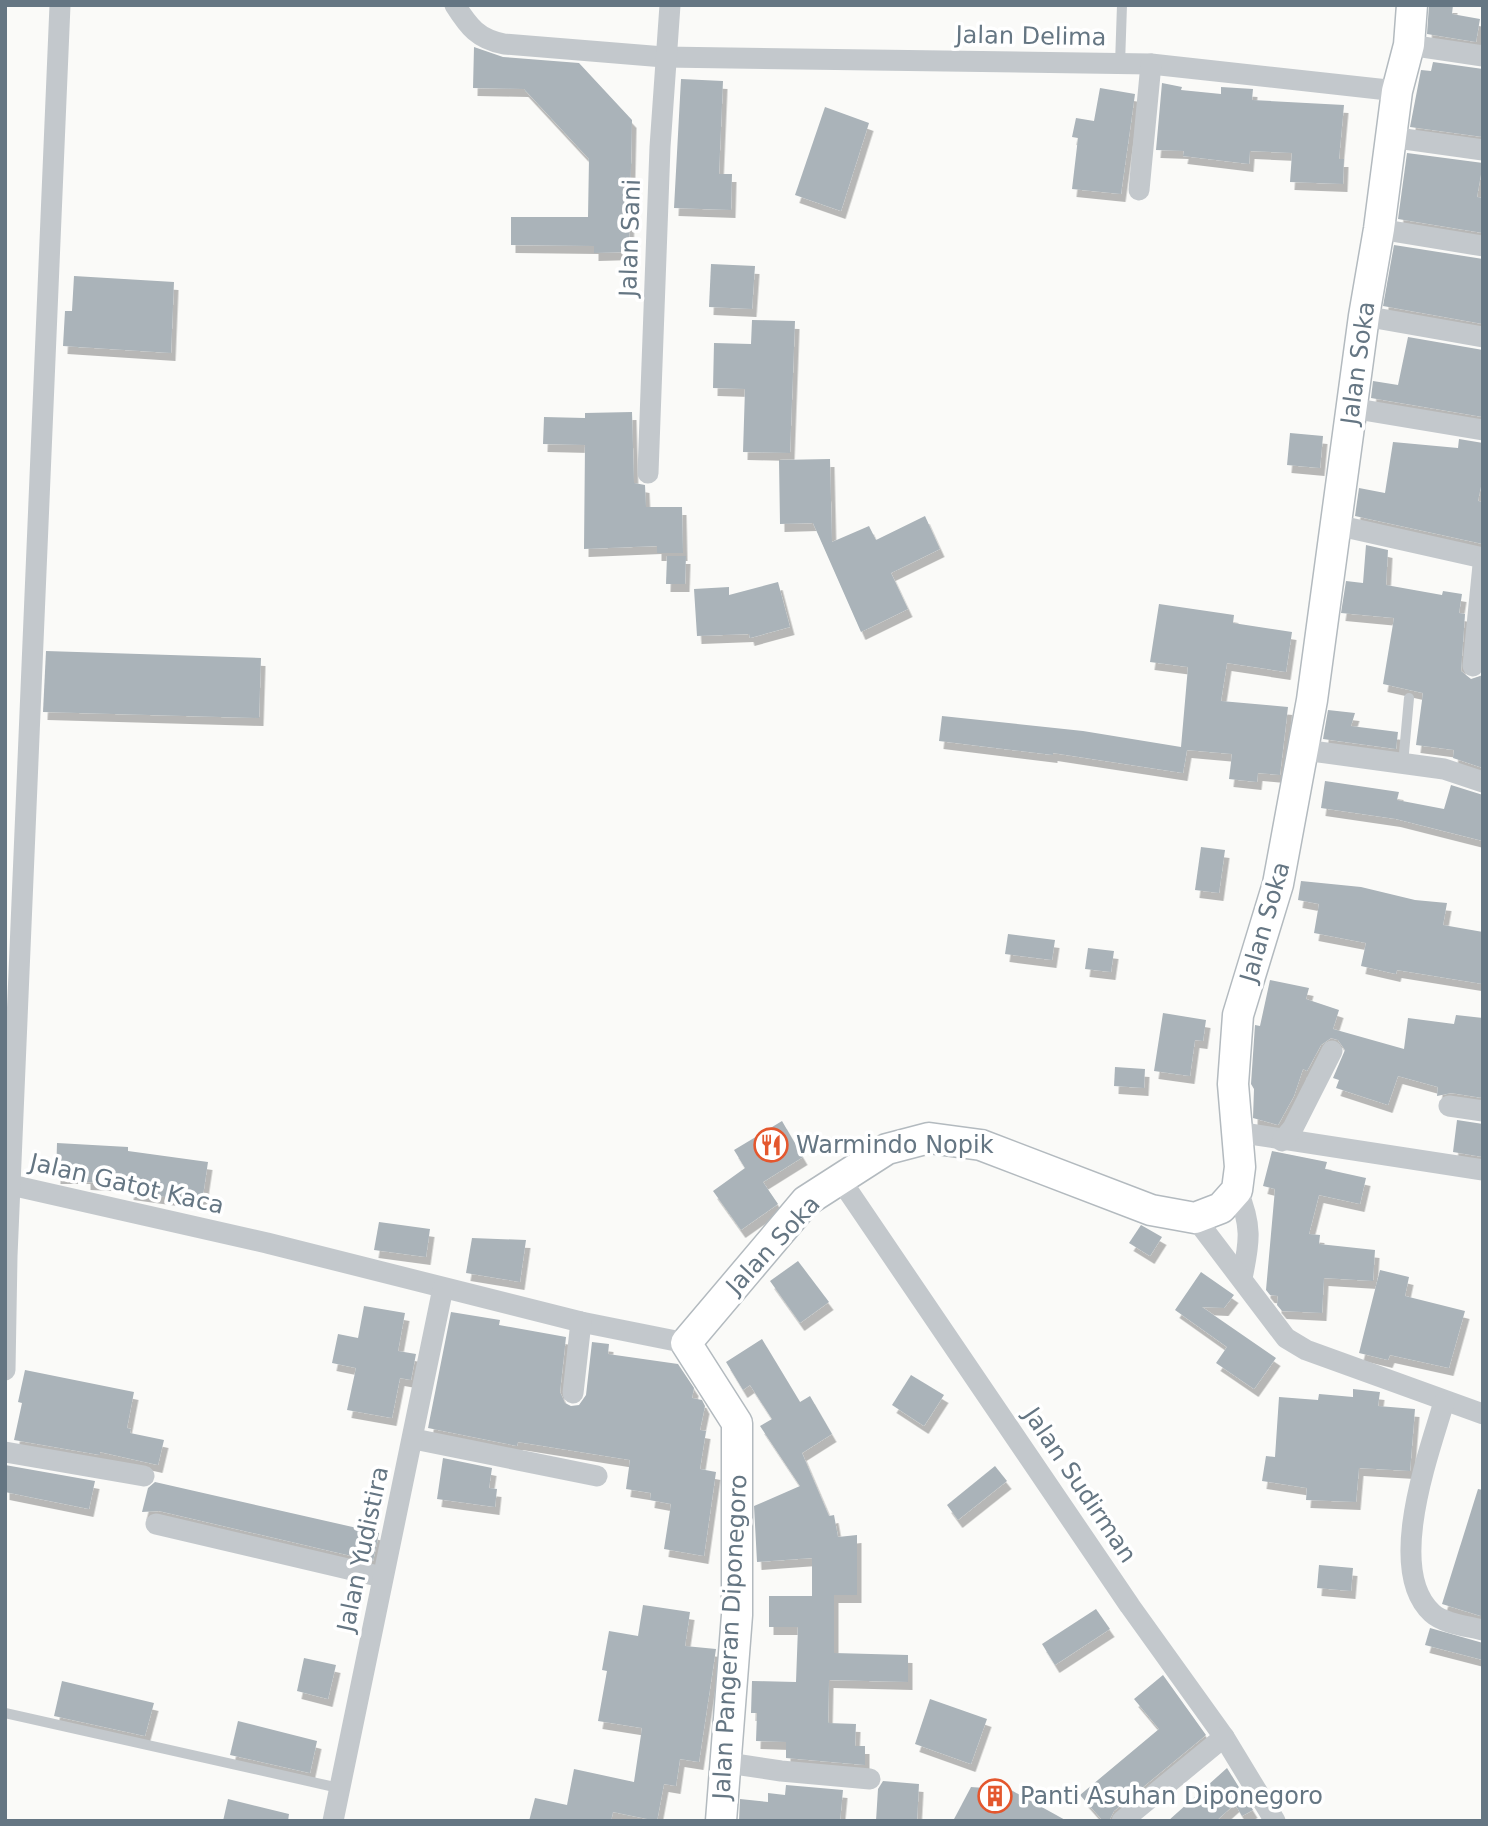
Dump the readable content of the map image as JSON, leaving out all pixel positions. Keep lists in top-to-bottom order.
{
  "streets": {
    "street": [
      "Jalan Delima",
      "Jalan Sani",
      "Jalan Soka",
      "Jalan Gatot Kaca",
      "Jalan Sudirman",
      "Jalan Yudistira",
      "Jalan Pangeran Diponegoro"
    ]
  },
  "crossings": [
    ["Jalan Delima", "Jalan Sani"],
    ["Jalan Delima", "Jalan Soka"],
    ["Jalan Soka", "Jalan Gatot Kaca"],
    ["Jalan Soka", "Jalan Sudirman"],
    ["Jalan Soka", "Jalan Pangeran Diponegoro"],
    ["Jalan Gatot Kaca", "Jalan Yudistira"],
    ["Jalan Gatot Kaca", "Jalan Pangeran Diponegoro"]
  ],
  "places": {
    "restaurant": ["Warmindo Nopik"],
    "building": ["Panti Asuhan Diponegoro"]
  }
}
